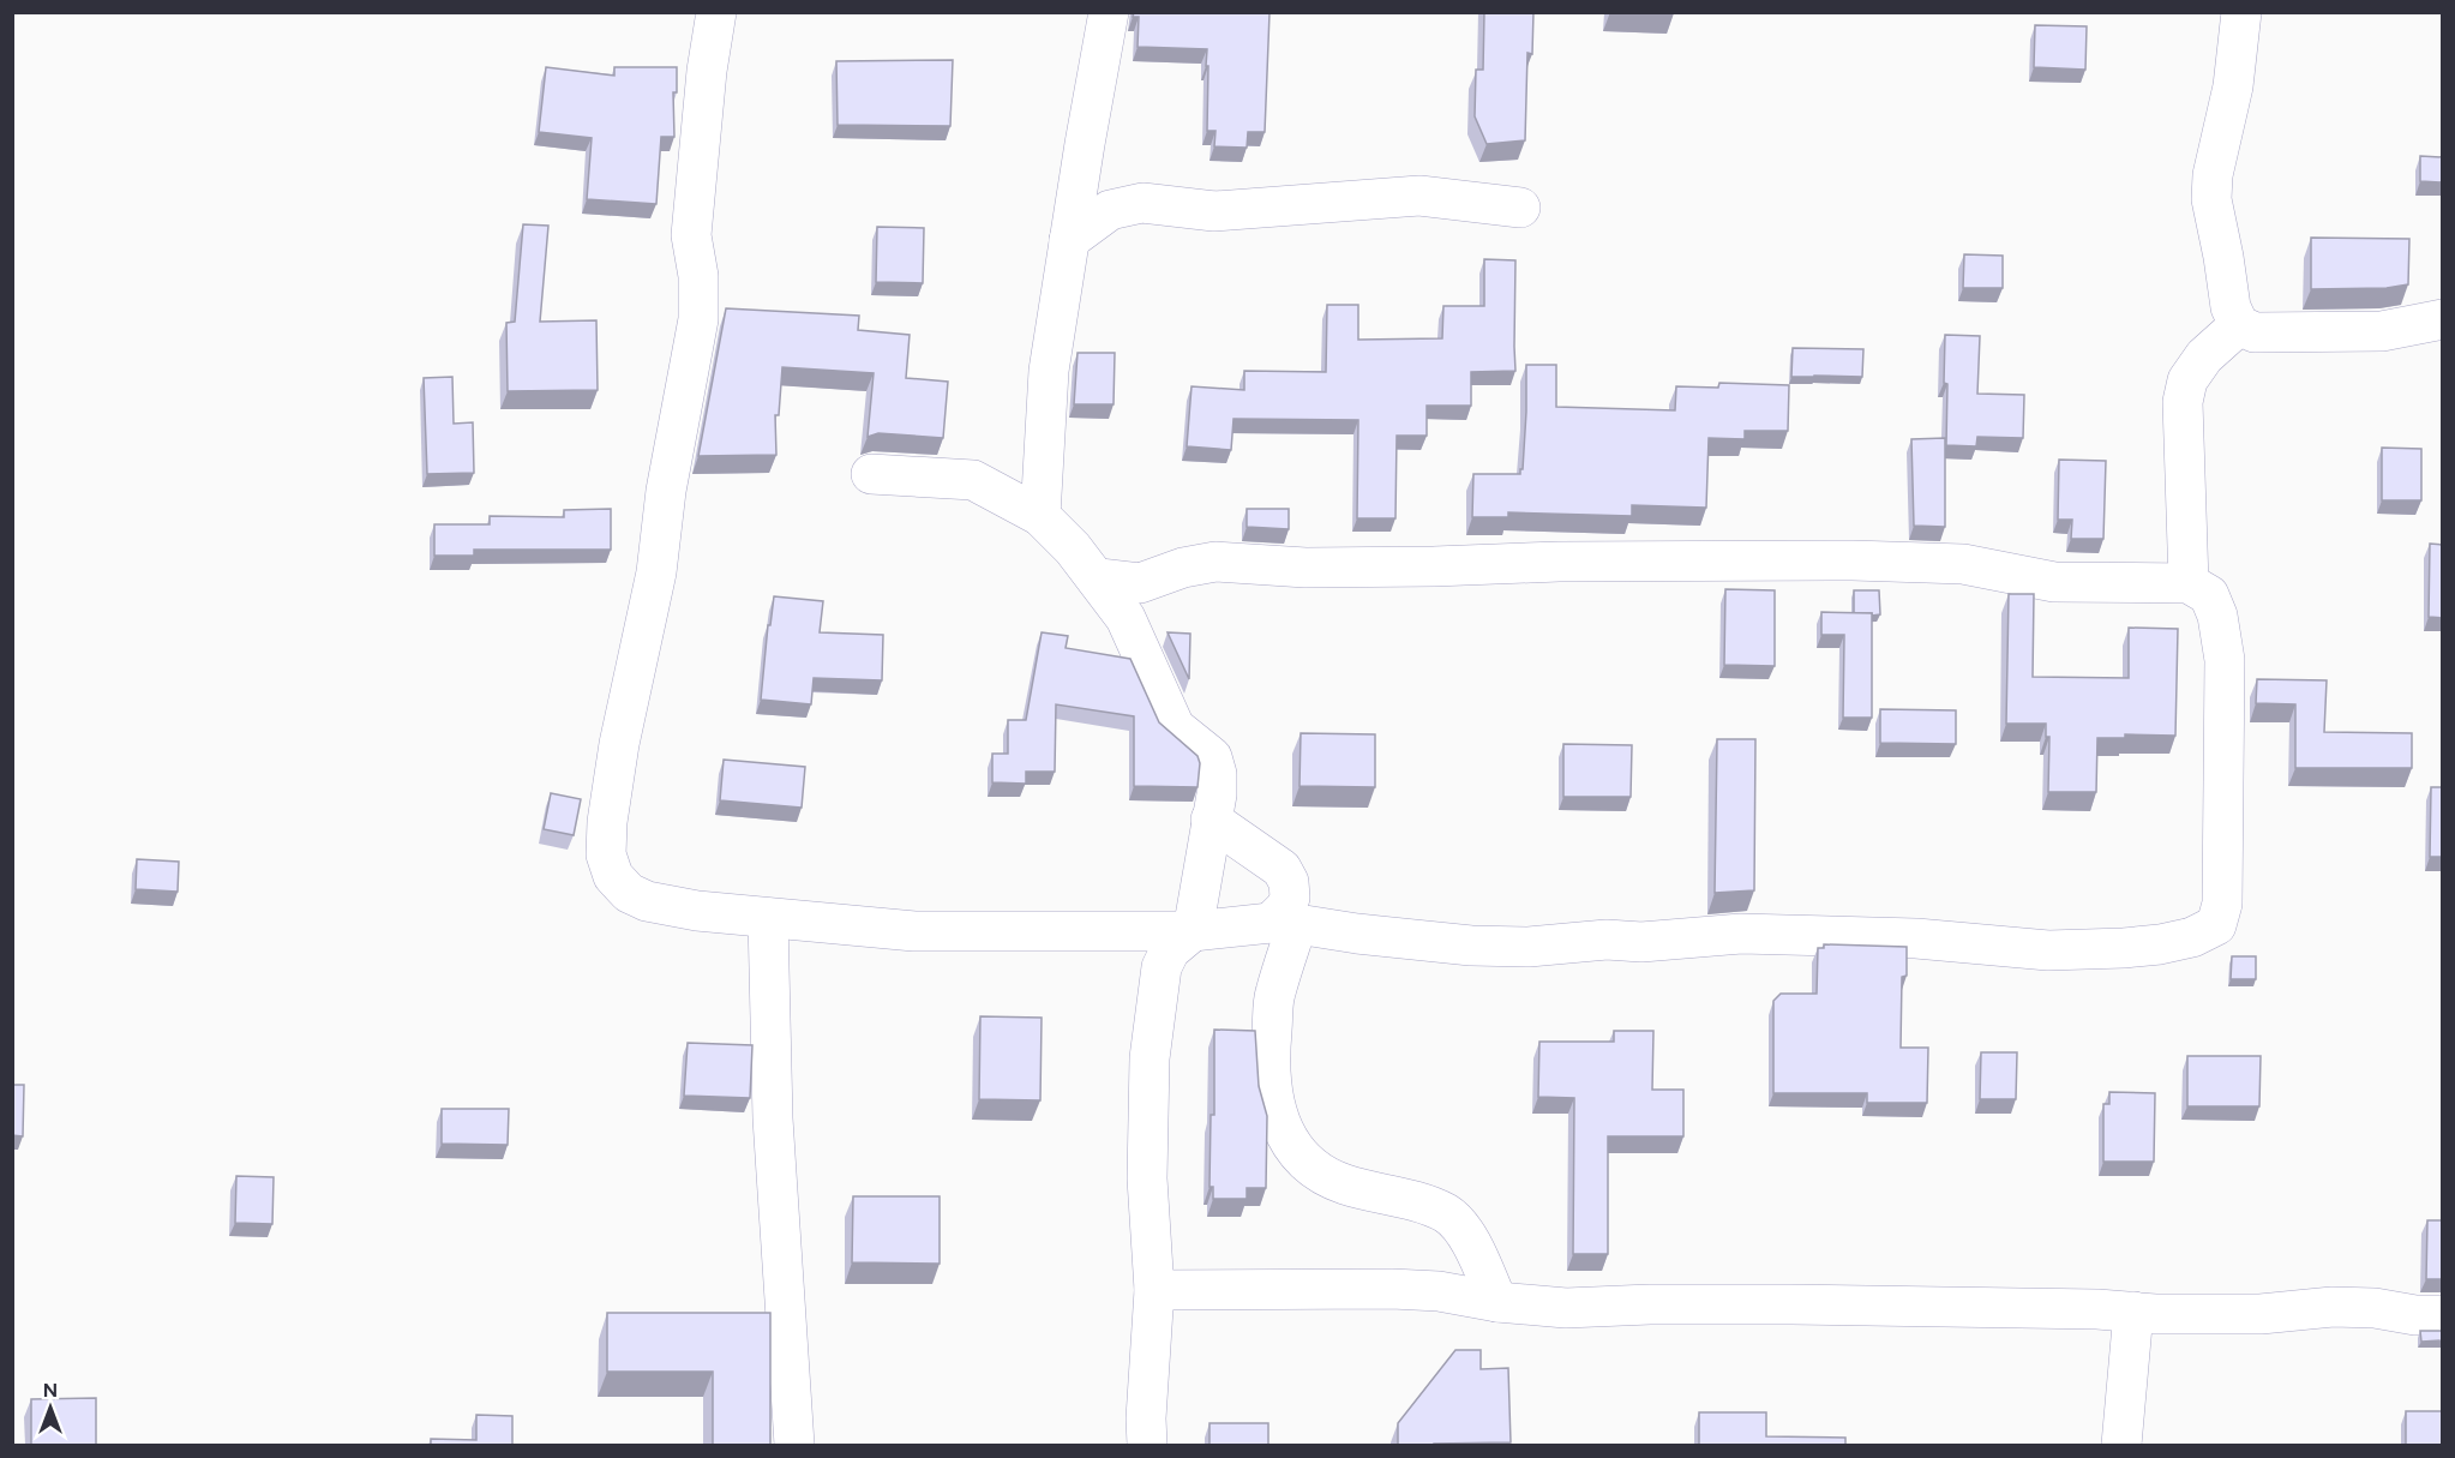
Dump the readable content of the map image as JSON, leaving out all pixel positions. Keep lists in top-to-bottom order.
{
  "north": "top"
}
